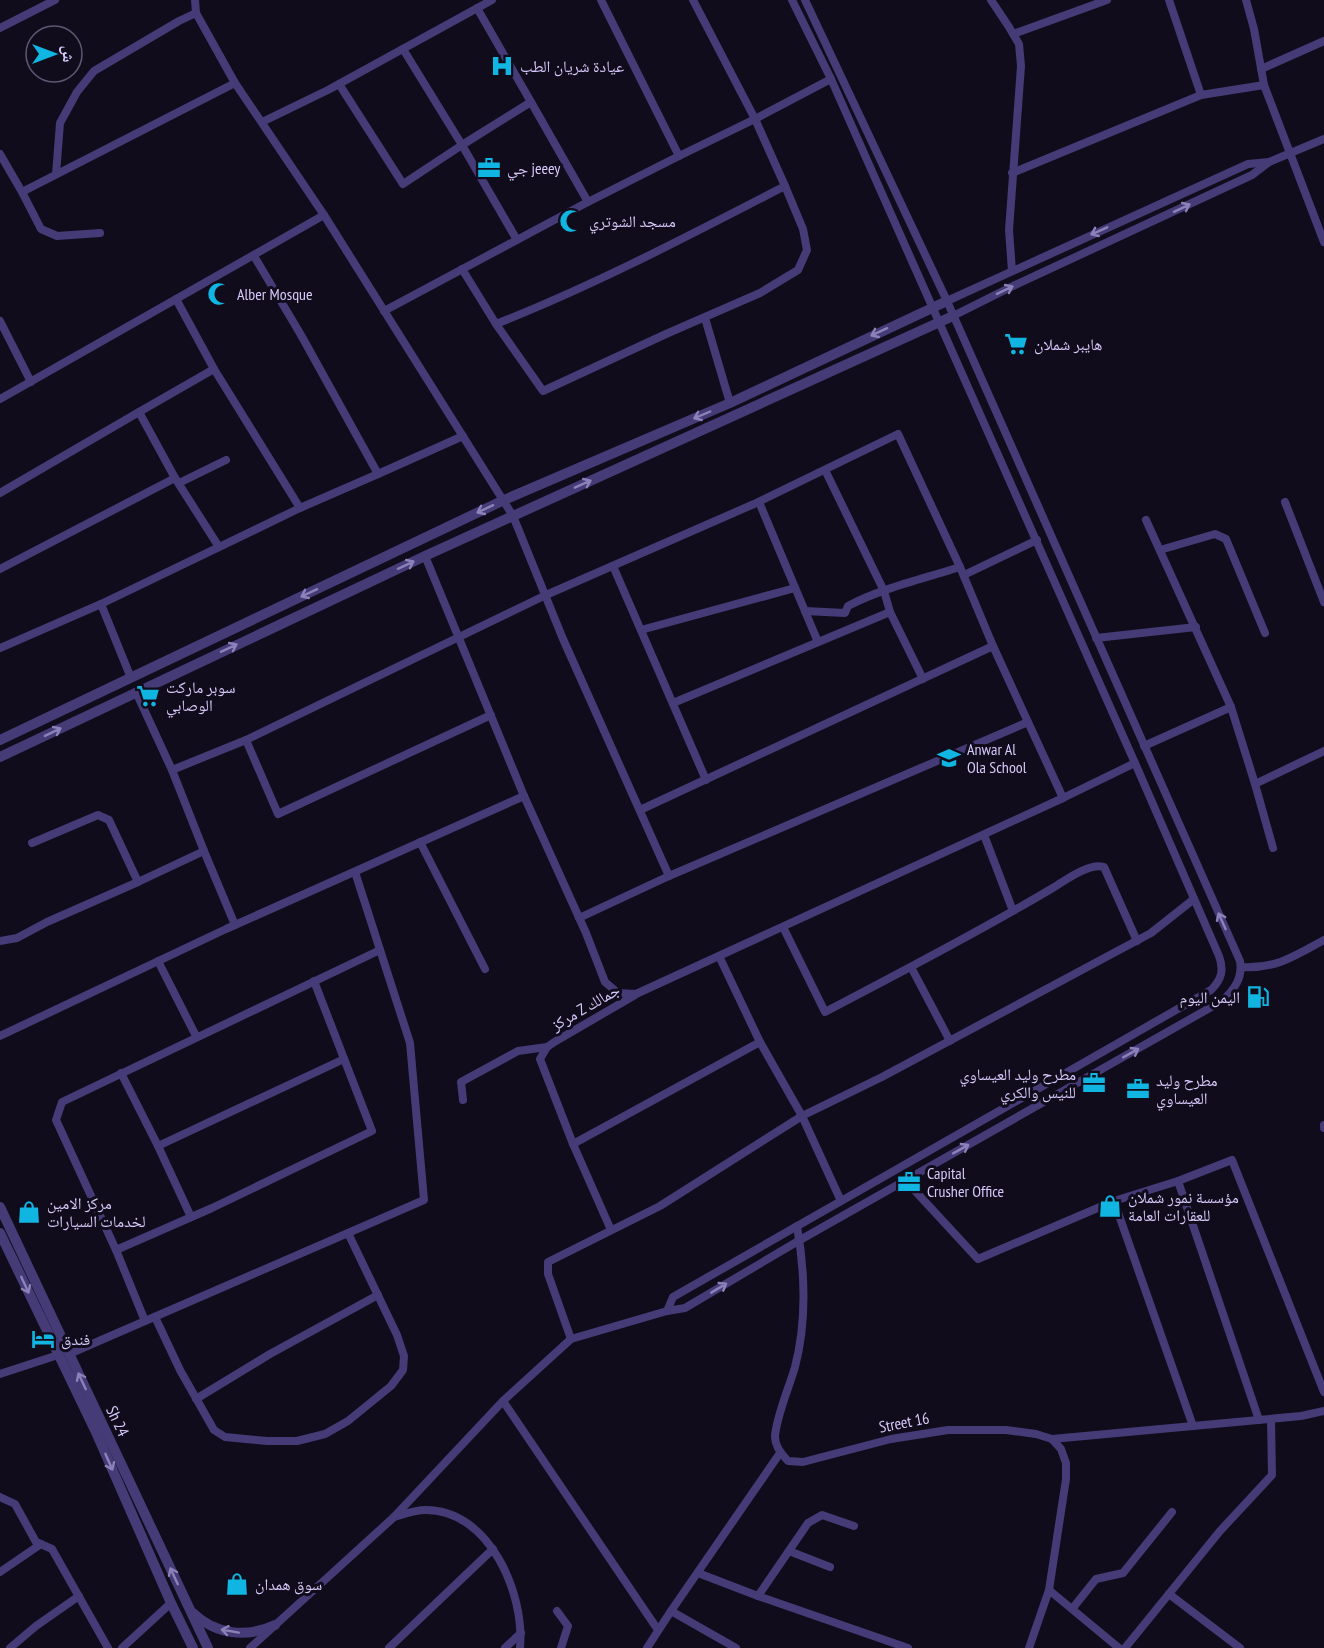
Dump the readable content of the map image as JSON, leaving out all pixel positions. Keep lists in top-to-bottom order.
{
  "streets": {
    "street": ["مركز Z جمالك", "Sh 24", "Street 16"]
  },
  "places": {
    "hospital": ["عيادة شريان الطب"],
    "office": [
      "جي jeeey",
      "مطرح وليد العيساوي للنيس والكري",
      "مطرح وليد العيساوي",
      "Capital Crusher Office"
    ],
    "mosque": ["مسجد الشوتري", "Alber Mosque"],
    "supermarket": ["هايبر شملان", "سوبر ماركت الوصابي"],
    "school or university": ["Anwar Al Ola School"],
    "fuel station": ["اليمن اليوم"],
    "shop": ["مؤسسة نمور شملان للعقارات العامة", "مركز الامين لخدمات السيارات", "سوق همدان"],
    "hotel": ["فندق"]
  },
  "north": "right"
}
